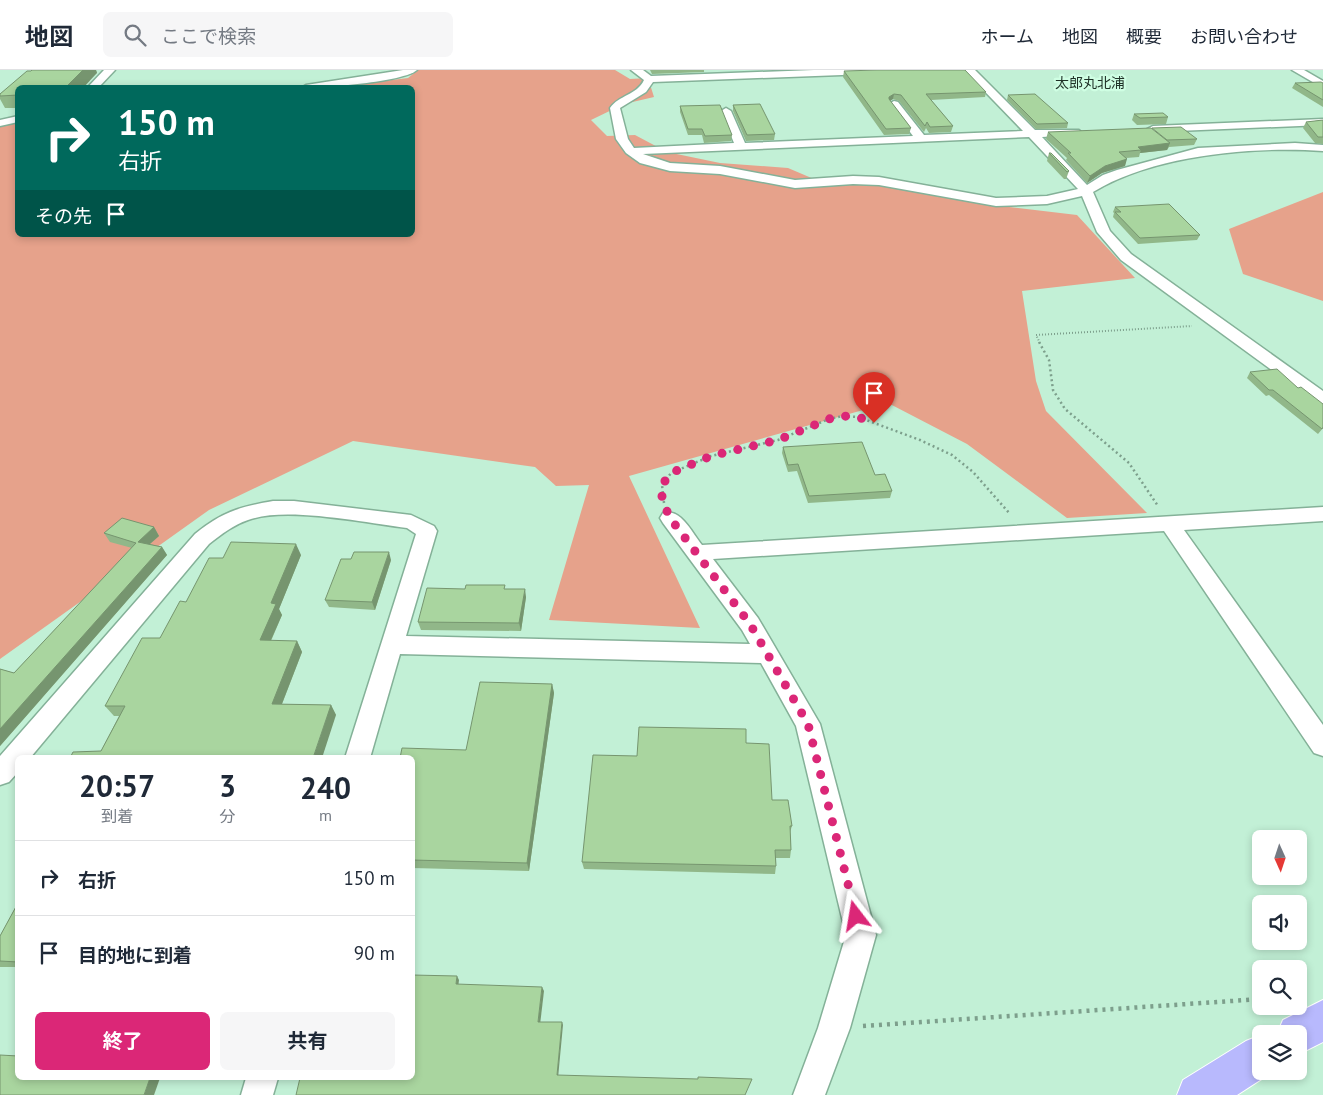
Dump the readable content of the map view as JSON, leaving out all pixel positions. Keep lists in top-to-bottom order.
{
  "districts": ["太郎丸北浦"],
  "north": "bottom",
  "page": {
    "header": "地図",
    "search": "ここで検索",
    "nav": [
      "ホーム",
      "地図",
      "概要",
      "お問い合わせ"
    ],
    "turn": ["150 m", "右折"],
    "then": "その先",
    "eta": [
      "20:57",
      "到着",
      "3",
      "分",
      "240",
      "m"
    ],
    "list": [
      {
        "name": "右折",
        "value": "150 m"
      },
      {
        "name": "目的地に到着",
        "value": "90 m"
      }
    ],
    "buttons": ["終了", "共有"]
  }
}
